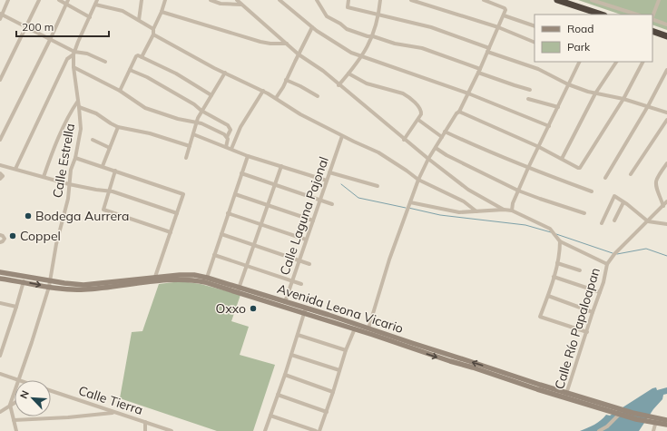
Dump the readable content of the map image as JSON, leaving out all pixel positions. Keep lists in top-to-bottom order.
{
  "streets": {
    "street": [
      "Calle Estrella",
      "Calle Laguna Pajonal",
      "Avenida Leona Vicario",
      "Calle Río Papaloapan",
      "Calle Tierra"
    ]
  },
  "crossings": [
    ["Calle Estrella", "Avenida Leona Vicario"],
    ["Calle Laguna Pajonal", "Avenida Leona Vicario"],
    ["Avenida Leona Vicario", "Calle Río Papaloapan"]
  ],
  "places": ["Bodega Aurrera", "Coppel", "Oxxo"],
  "legend": ["Road", "Park"],
  "scale_bar": "200 m",
  "north": "top left"
}
